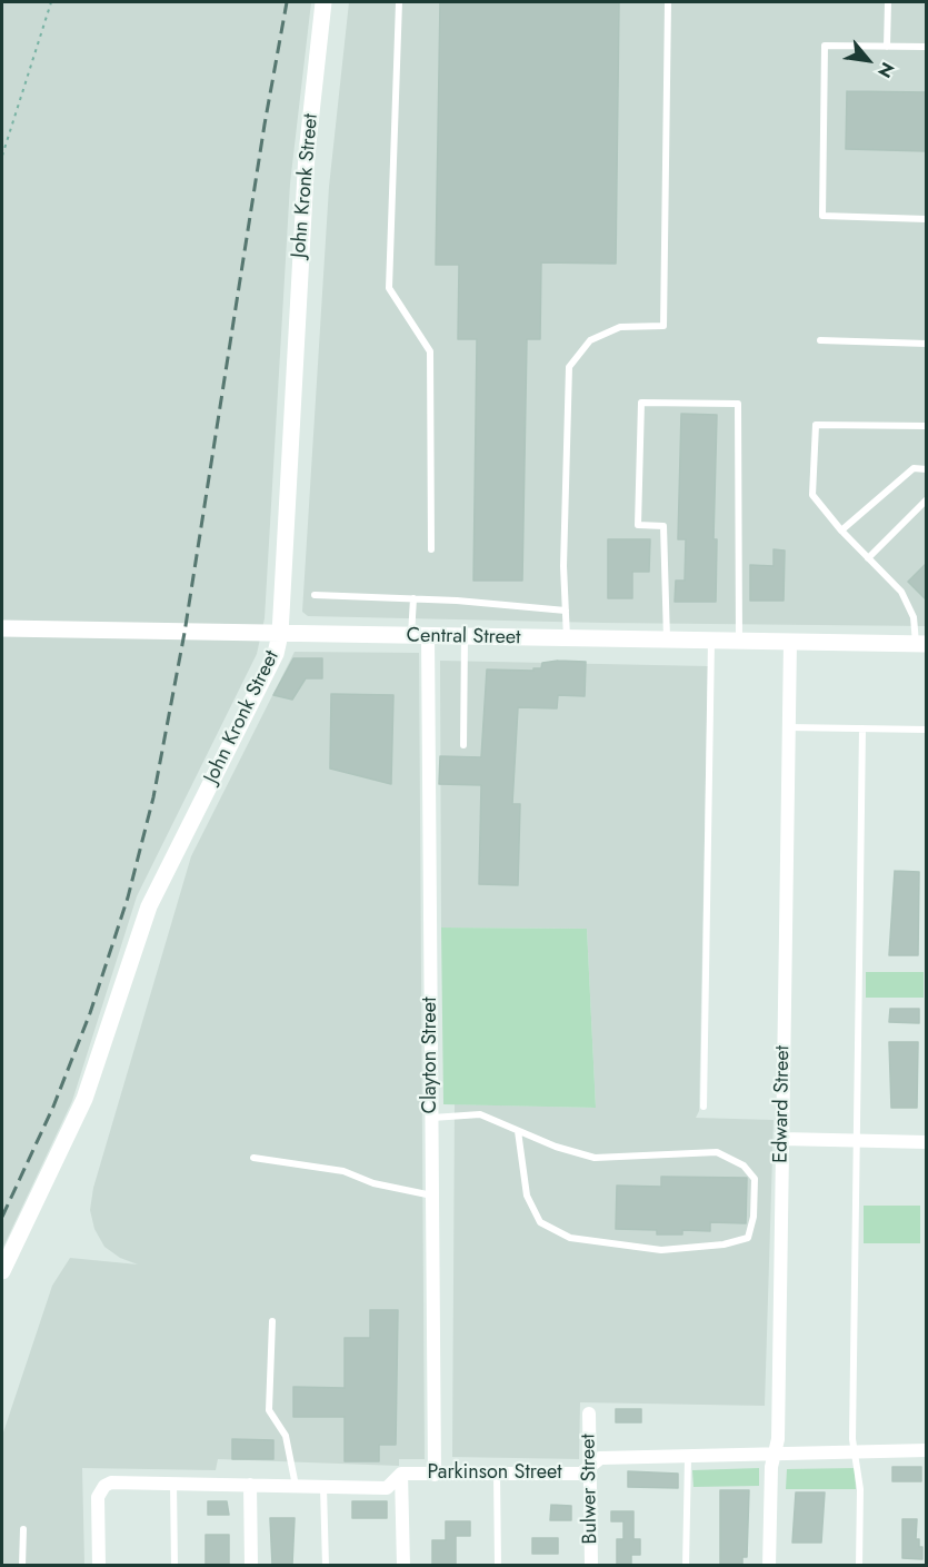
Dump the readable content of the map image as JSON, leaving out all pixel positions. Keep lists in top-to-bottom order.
{
  "streets": {
    "street": [
      "John Kronk Street",
      "Central Street",
      "Clayton Street",
      "Edward Street",
      "Parkinson Street",
      "Bulwer Street"
    ]
  },
  "crossings": [
    ["John Kronk Street", "Central Street"],
    ["Central Street", "Clayton Street"],
    ["Central Street", "Edward Street"],
    ["Clayton Street", "Parkinson Street"],
    ["Edward Street", "Parkinson Street"],
    ["Parkinson Street", "Bulwer Street"]
  ],
  "north": "bottom right"
}
